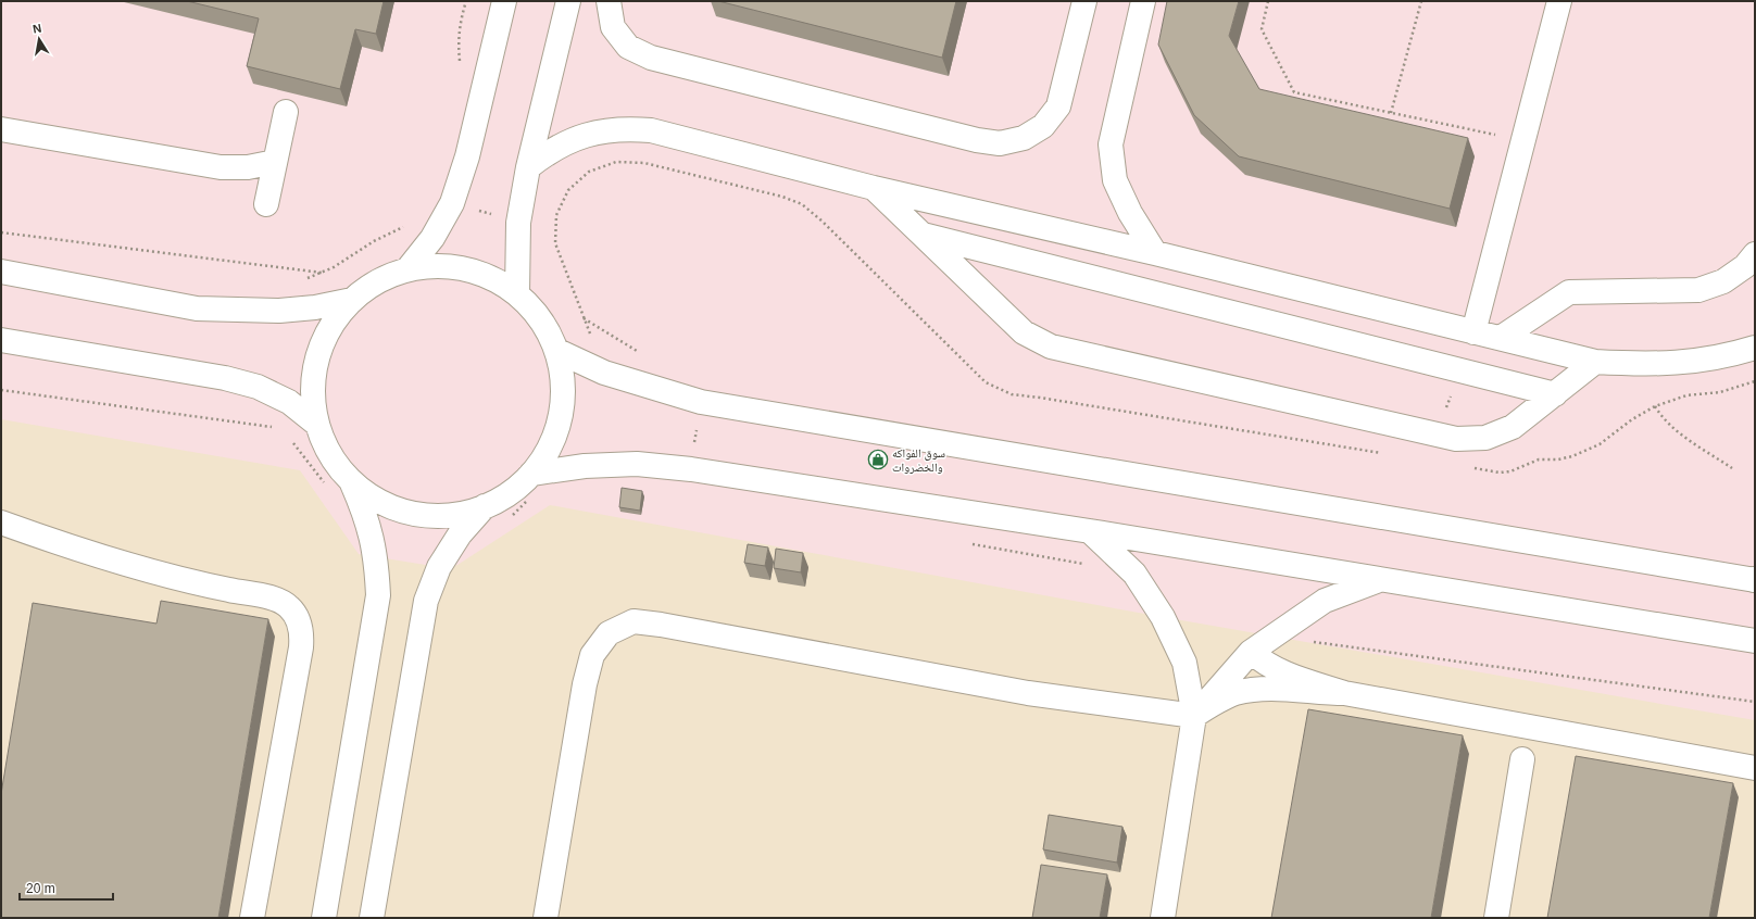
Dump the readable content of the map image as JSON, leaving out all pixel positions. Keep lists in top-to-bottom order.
{
  "places": {
    "shop": ["سوق الفواكه والخضروات"]
  },
  "scale_bar": "20 m",
  "north": "top"
}
